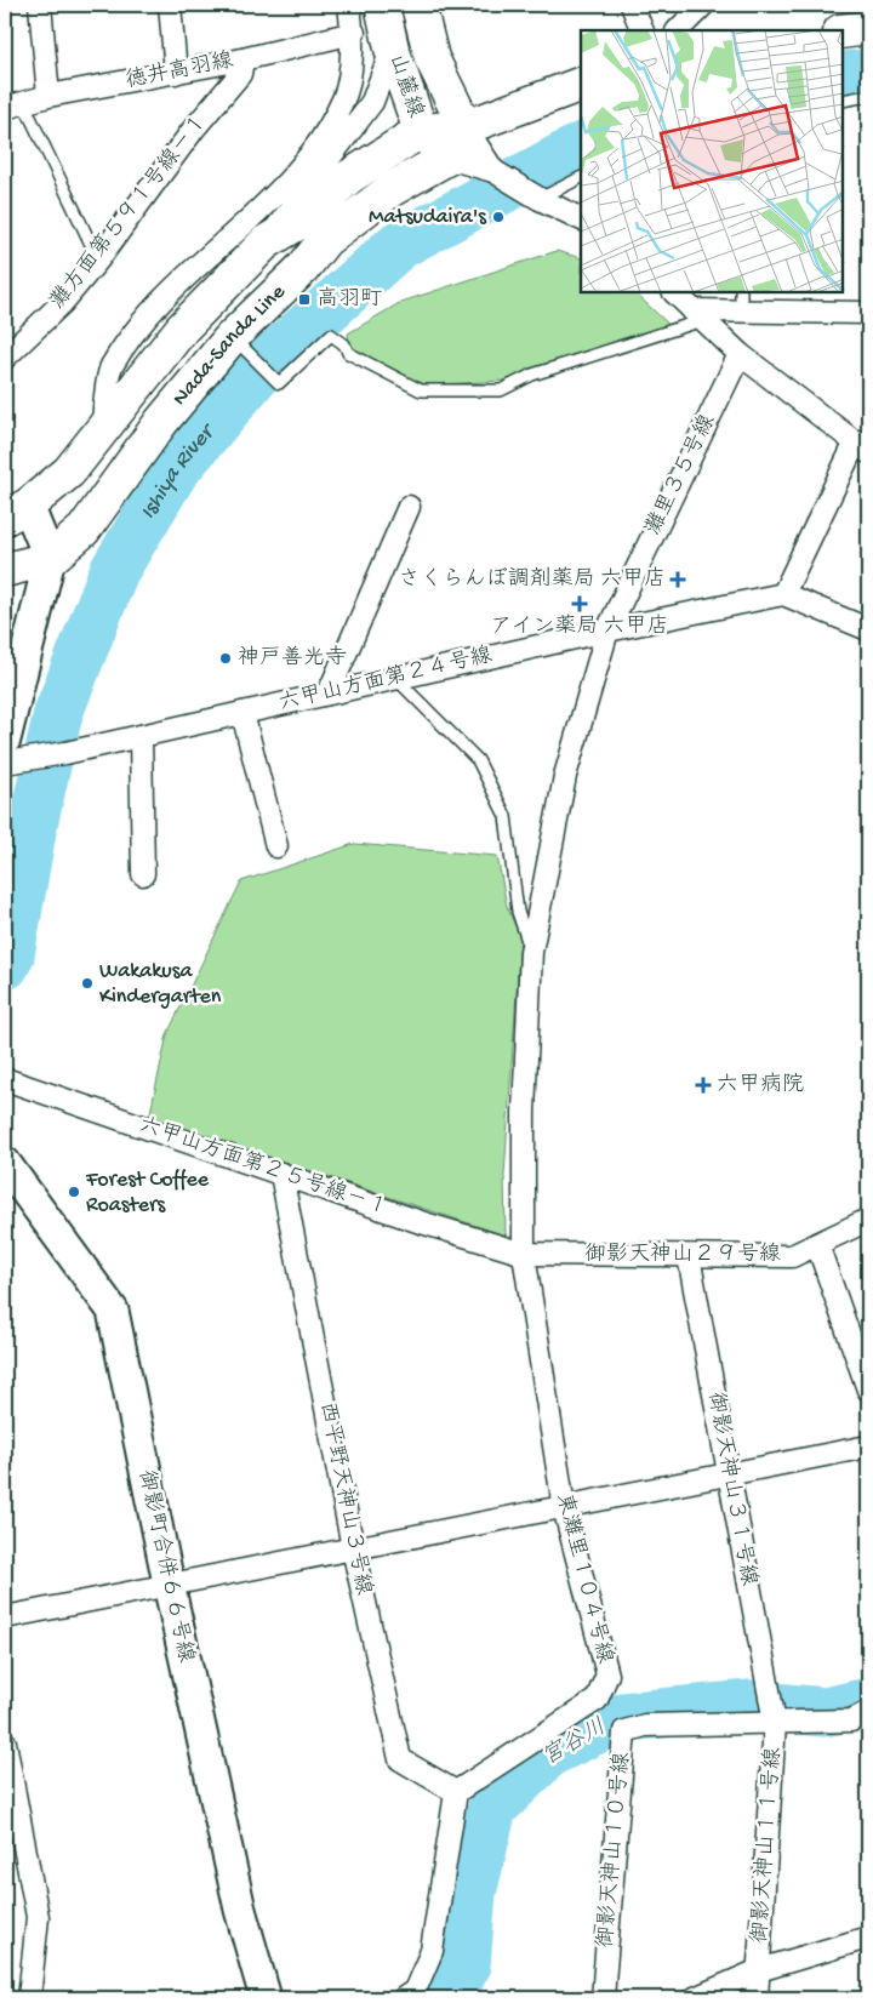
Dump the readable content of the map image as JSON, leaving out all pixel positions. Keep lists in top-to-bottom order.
{
  "streets": {
    "main road": ["山麓線", "Nada-Sanda Line"],
    "street": [
      "徳井高羽線",
      "灘方面第５９１号線－１",
      "灘里３５号線",
      "六甲山方面第２４号線",
      "六甲山方面第２５号線－１",
      "御影天神山２９号線",
      "御影天神山３１号線",
      "西平野天神山３号線",
      "御影町合併６６号線",
      "東灘里１０４号線",
      "御影天神山１１号線",
      "御影天神山１０号線"
    ]
  },
  "crossings": [
    ["徳井高羽線", "灘方面第５９１号線－１"],
    ["山麓線", "Nada-Sanda Line"],
    ["灘里３５号線", "六甲山方面第２４号線"],
    ["灘里３５号線", "東灘里１０４号線"],
    ["六甲山方面第２５号線－１", "御影天神山２９号線"],
    ["六甲山方面第２５号線－１", "西平野天神山３号線"],
    ["六甲山方面第２５号線－１", "東灘里１０４号線"],
    ["御影天神山２９号線", "御影天神山３１号線"],
    ["御影天神山２９号線", "東灘里１０４号線"],
    ["御影天神山３１号線", "御影天神山１１号線"],
    ["御影天神山３１号線", "御影天神山１０号線"],
    ["西平野天神山３号線", "東灘里１０４号線"],
    ["御影天神山１１号線", "御影天神山１０号線"]
  ],
  "water": ["Ishiya River", "宮谷川"],
  "places": {
    "other": [
      "Matsudaira's",
      "神戸善光寺",
      "Wakakusa Kindergarten",
      "Forest Coffee Roasters"
    ],
    "transit": ["高羽町"],
    "health": ["さくらんぼ調剤薬局 六甲店", "アイン薬局 六甲店", "六甲病院"]
  }
}
